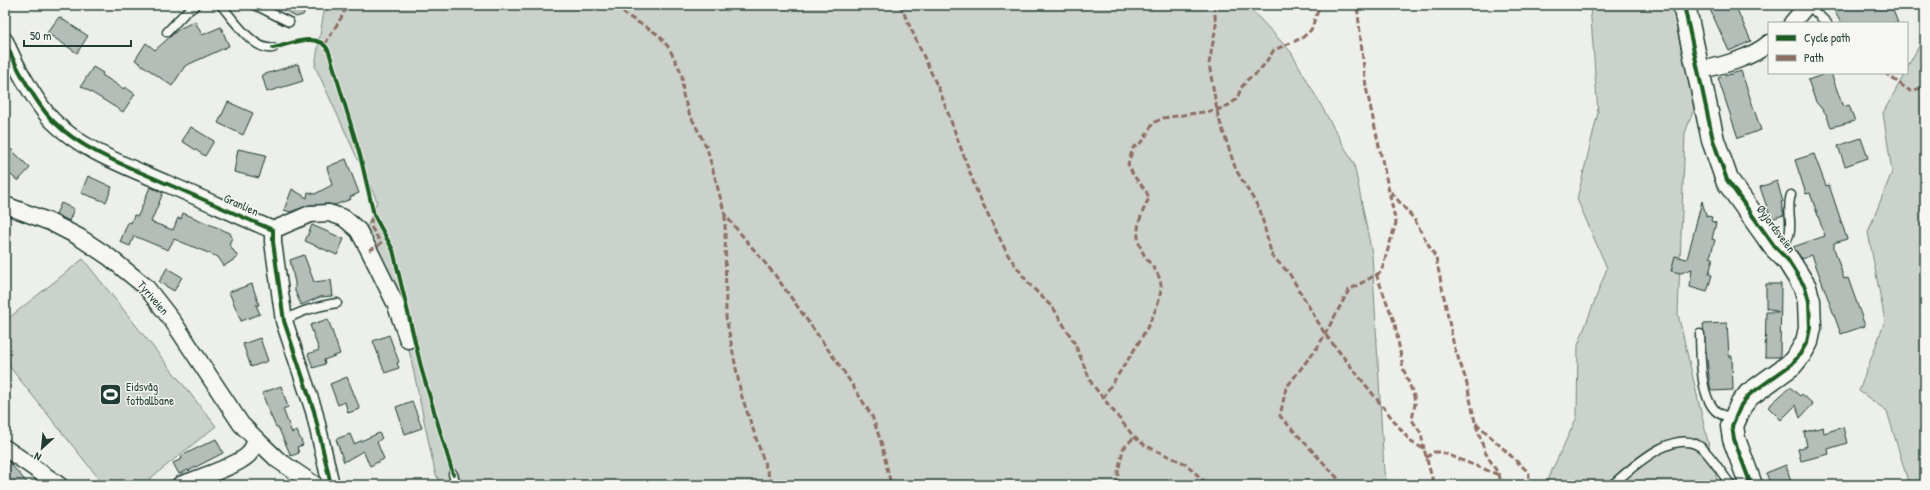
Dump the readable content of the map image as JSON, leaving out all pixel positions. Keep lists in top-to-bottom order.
{
  "streets": {
    "street": ["Granlien", "Øyjordsveien", "Tyriveien"]
  },
  "places": {
    "sports": ["Eidsvåg fotballbane"]
  },
  "legend": ["Cycle path", "Path"],
  "scale_bar": "50 m",
  "north": "bottom left"
}
